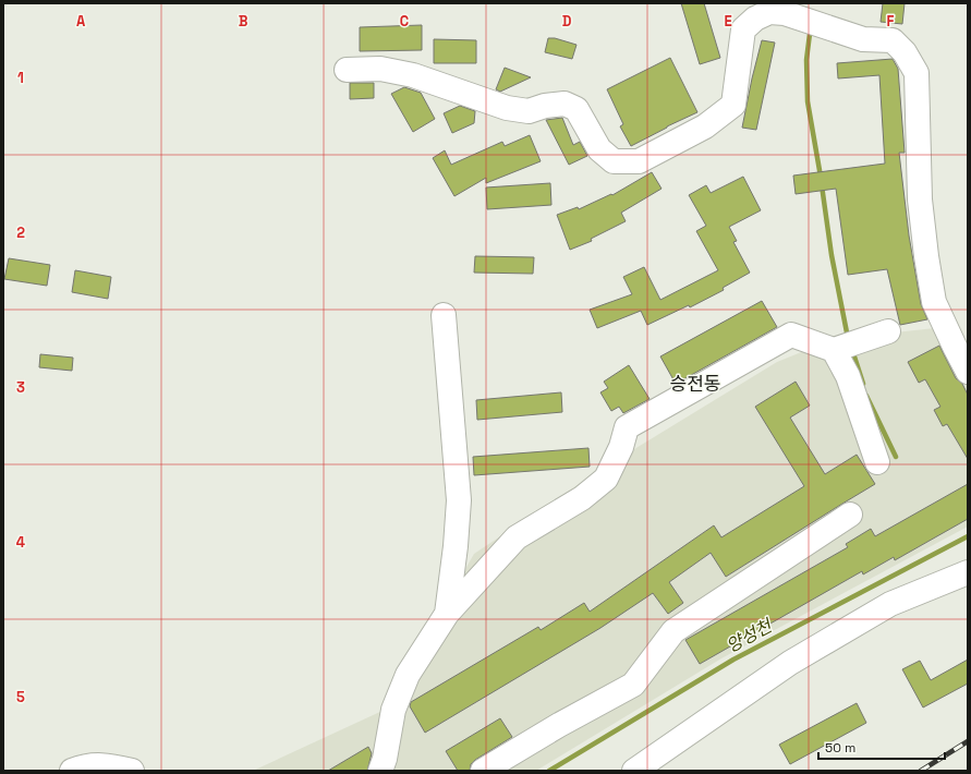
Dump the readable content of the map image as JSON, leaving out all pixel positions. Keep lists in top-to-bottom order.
{
  "districts": ["승전동"],
  "water": ["양성천"],
  "scale_bar": "50 m",
  "grid": {
    "columns": [
      "A",
      "B",
      "C",
      "D",
      "E",
      "F"
    ],
    "rows": [
      "1",
      "2",
      "3",
      "4",
      "5"
    ]
  }
}
